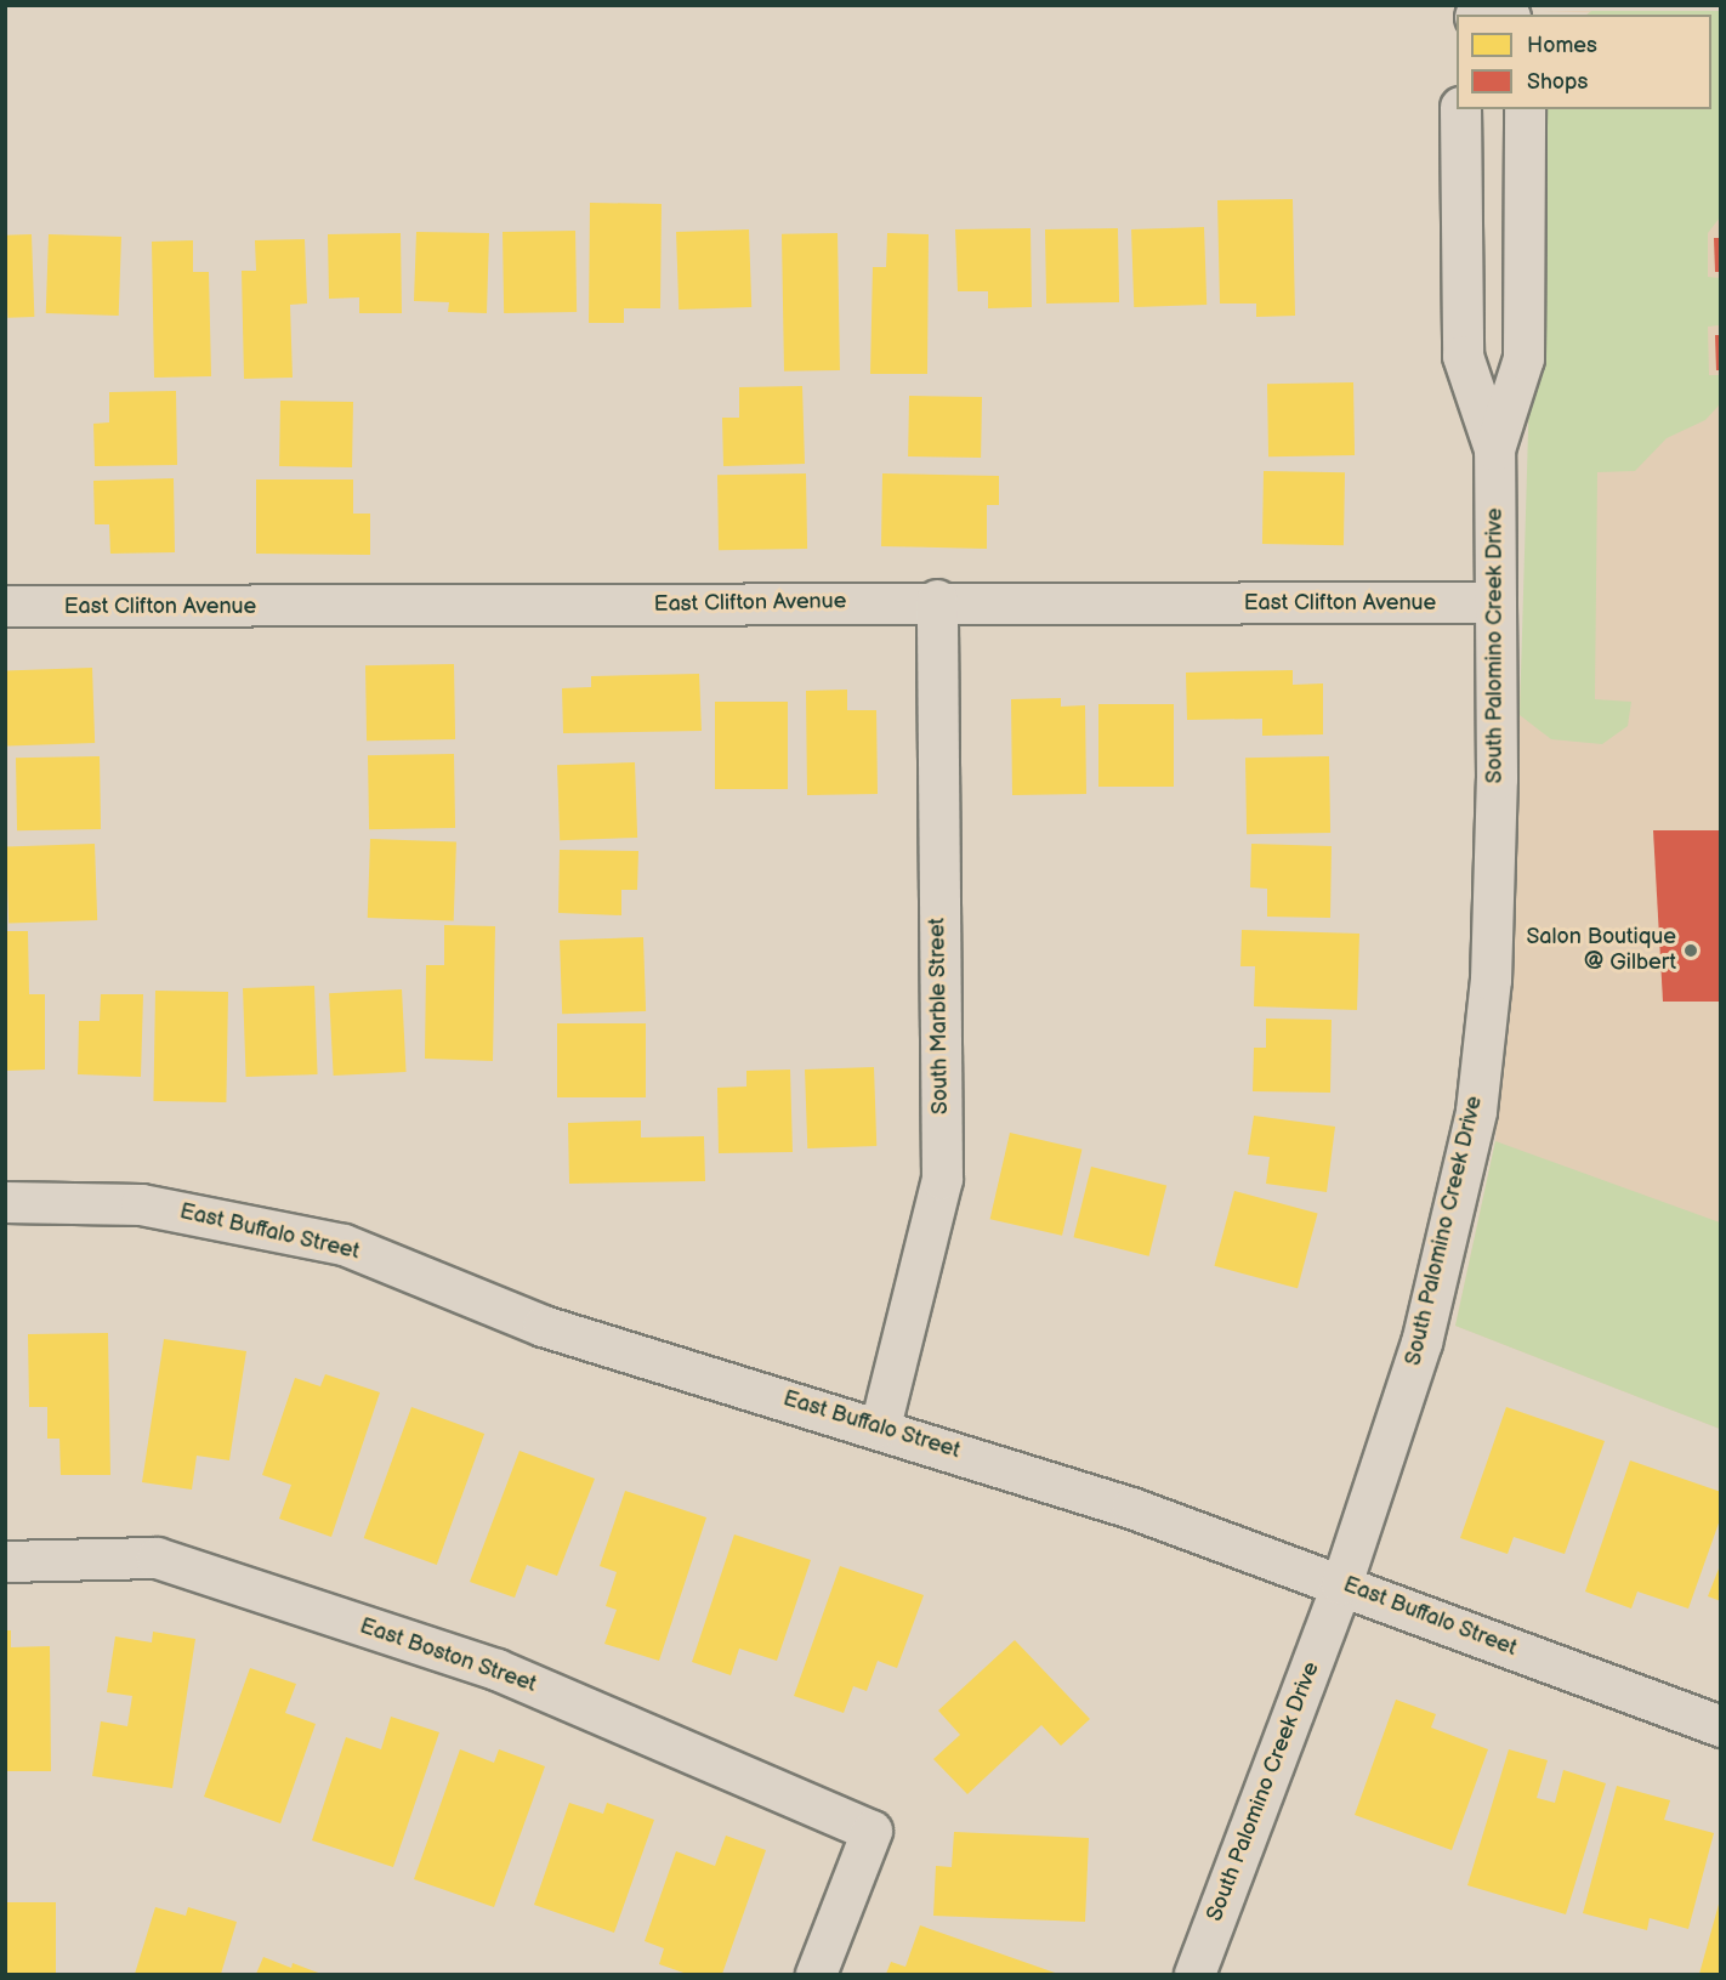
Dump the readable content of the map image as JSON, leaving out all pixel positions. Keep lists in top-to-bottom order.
{
  "streets": {
    "street": [
      "East Clifton Avenue",
      "South Palomino Creek Drive",
      "South Marble Street",
      "East Buffalo Street",
      "East Boston Street"
    ]
  },
  "crossings": [
    ["East Clifton Avenue", "South Palomino Creek Drive"],
    ["East Clifton Avenue", "South Marble Street"],
    ["South Palomino Creek Drive", "East Buffalo Street"],
    ["South Marble Street", "East Buffalo Street"]
  ],
  "places": ["Salon Boutique @ Gilbert"],
  "legend": ["Homes", "Shops"]
}
